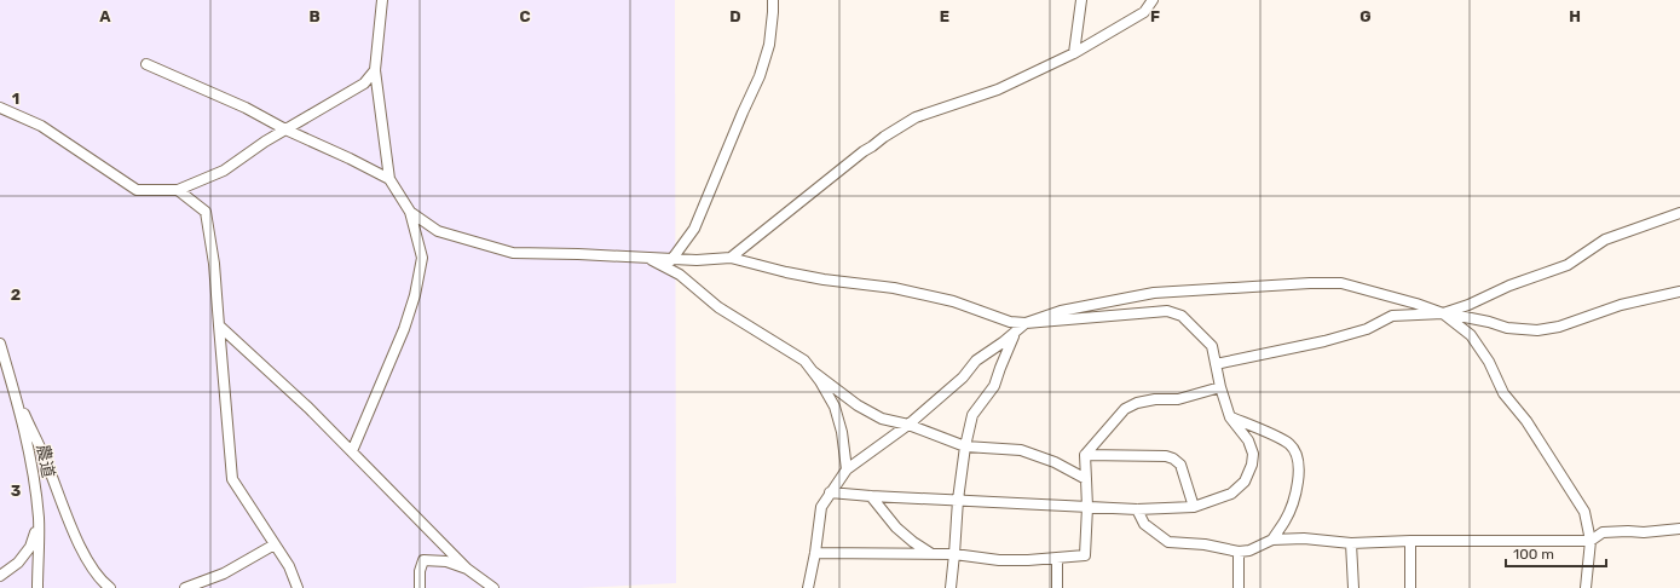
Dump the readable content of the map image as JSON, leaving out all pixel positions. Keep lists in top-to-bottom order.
{
  "streets": {
    "street": ["農道"]
  },
  "scale_bar": "100 m",
  "grid": {
    "columns": [
      "A",
      "B",
      "C",
      "D",
      "E",
      "F",
      "G",
      "H"
    ],
    "rows": ["1", "2", "3"]
  }
}
